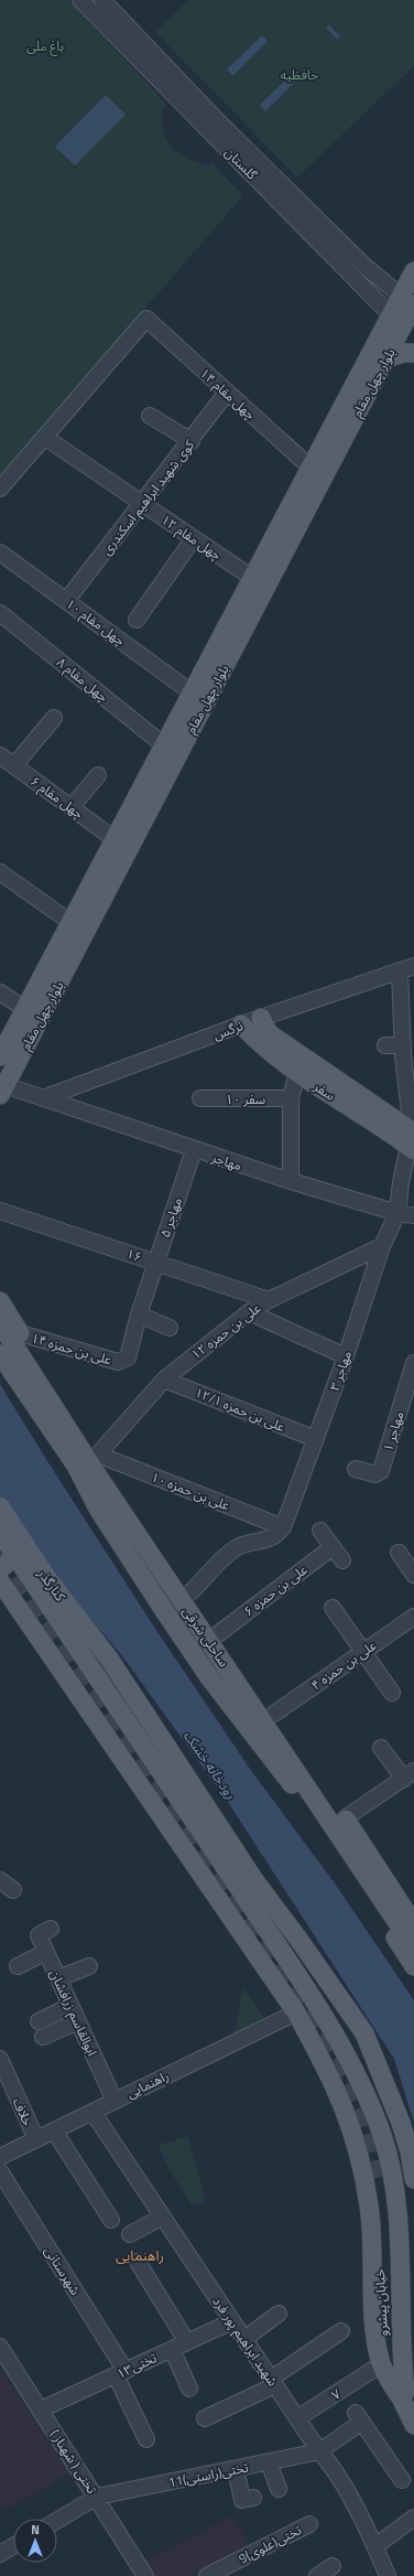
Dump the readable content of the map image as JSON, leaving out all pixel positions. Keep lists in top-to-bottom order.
{
  "streets": {
    "main road": [
      "بلوار چهل مقام",
      "سفر",
      "کنارگذر",
      "ساحلی شرقی",
      "خیابان پیشرو"
    ],
    "street": [
      "گلستان",
      "چهل مقام ۱۴",
      "کوی شهید ابراهیم اسکندری",
      "چهل مقام ۱۲",
      "چهل مقام ۱۰",
      "چهل مقام ۸",
      "چهل مقام ۶",
      "نرگس",
      "۱۰ سفر",
      "مهاجر",
      "۵ مهاجر",
      "۱۶",
      "۱۲ علی بن حمزه",
      "۱۴ علی بن حمزه",
      "۳ مهاجر",
      "۱۲/۱ علی بن حمزه",
      "۱ مهاجر",
      "۱۰ علی بن حمزه",
      "۶ علی بن حمزه",
      "۴ علی بن حمزه",
      "ابوالقاسم زرافشان",
      "راهنمایی",
      "خلاف",
      "شهرستانی",
      "شهید ابراهیم پور فرد",
      "تختی۱۳",
      "۷",
      "تختی ( شهناز )",
      "11تختی(راستی)",
      "9تختی(علوی)"
    ]
  },
  "crossings": [
    ["گلستان", "بلوار چهل مقام"],
    ["بلوار چهل مقام", "چهل مقام ۱۴"],
    ["بلوار چهل مقام", "چهل مقام ۱۲"],
    ["بلوار چهل مقام", "چهل مقام ۱۰"],
    ["بلوار چهل مقام", "چهل مقام ۸"],
    ["بلوار چهل مقام", "چهل مقام ۶"],
    ["بلوار چهل مقام", "مهاجر"],
    ["چهل مقام ۱۴", "کوی شهید ابراهیم اسکندری"],
    ["چهل مقام ۱۴", "چهل مقام ۱۲"],
    ["کوی شهید ابراهیم اسکندری", "چهل مقام ۱۲"],
    ["کوی شهید ابراهیم اسکندری", "چهل مقام ۱۰"],
    ["نرگس", "سفر"],
    ["نرگس", "مهاجر"],
    ["سفر", "۳ مهاجر"],
    ["مهاجر", "۵ مهاجر"],
    ["مهاجر", "۳ مهاجر"],
    ["۵ مهاجر", "۱۶"],
    ["۵ مهاجر", "۱۴ علی بن حمزه"],
    ["۱۶", "۱۲ علی بن حمزه"],
    ["۱۲ علی بن حمزه", "۳ مهاجر"],
    ["۱۲ علی بن حمزه", "۱۲/۱ علی بن حمزه"],
    ["۱۲ علی بن حمزه", "۱۰ علی بن حمزه"],
    ["۱۲ علی بن حمزه", "ساحلی شرقی"],
    ["۱۴ علی بن حمزه", "ساحلی شرقی"],
    ["۳ مهاجر", "۱۲/۱ علی بن حمزه"],
    ["۳ مهاجر", "۱۰ علی بن حمزه"],
    ["۱۰ علی بن حمزه", "ساحلی شرقی"],
    ["۶ علی بن حمزه", "ساحلی شرقی"],
    ["ساحلی شرقی", "۴ علی بن حمزه"],
    ["ابوالقاسم زرافشان", "راهنمایی"],
    ["راهنمایی", "خلاف"],
    ["راهنمایی", "خیابان پیشرو"],
    ["راهنمایی", "شهید ابراهیم پور فرد"],
    ["شهرستانی", "تختی۱۳"],
    ["شهید ابراهیم پور فرد", "تختی۱۳"],
    ["شهید ابراهیم پور فرد", "۷"],
    ["شهید ابراهیم پور فرد", "11تختی(راستی)"],
    ["تختی۱۳", "تختی ( شهناز )"],
    ["تختی ( شهناز )", "11تختی(راستی)"]
  ],
  "districts": ["راهنمایی"],
  "water": ["رودخانه خشک"],
  "parks": ["باغ ملی", "حافظیه"],
  "north": "top"
}
